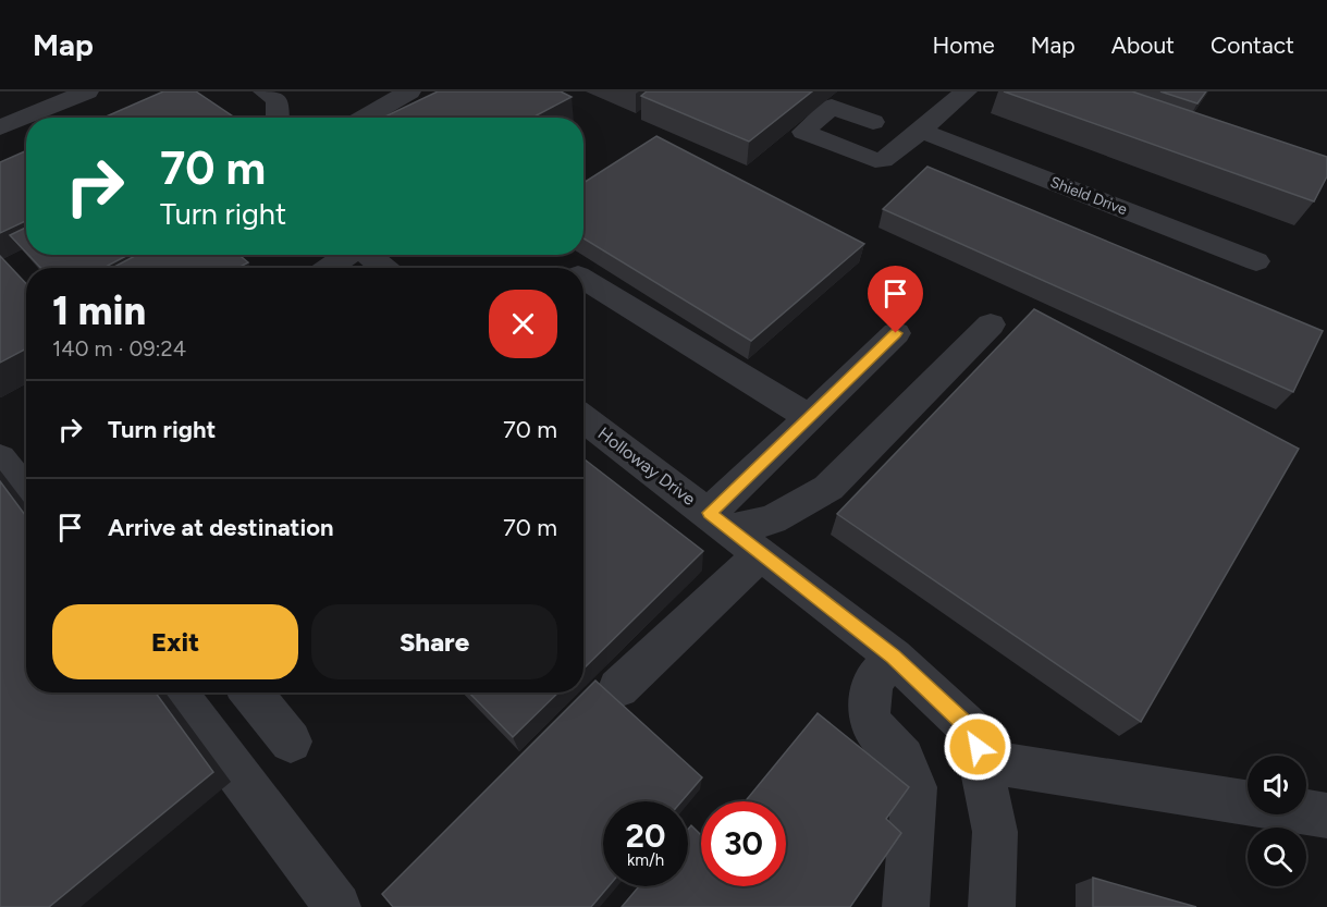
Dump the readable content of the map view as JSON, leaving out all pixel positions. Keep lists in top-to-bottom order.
{
  "streets": {
    "street": ["Shield Drive", "Holloway Drive"]
  },
  "page": {
    "header": "Map",
    "nav": [
      "Home",
      "Map",
      "About",
      "Contact"
    ],
    "turn": ["70 m", "Turn right"],
    "heading": ["1 min", "140 m · 09:24"],
    "list": [
      {
        "name": "Turn right",
        "value": "70 m"
      },
      {
        "name": "Arrive at destination",
        "value": "70 m"
      }
    ],
    "buttons": ["Exit", "Share"],
    "speed": "20 km/h",
    "limit": "30"
  }
}
